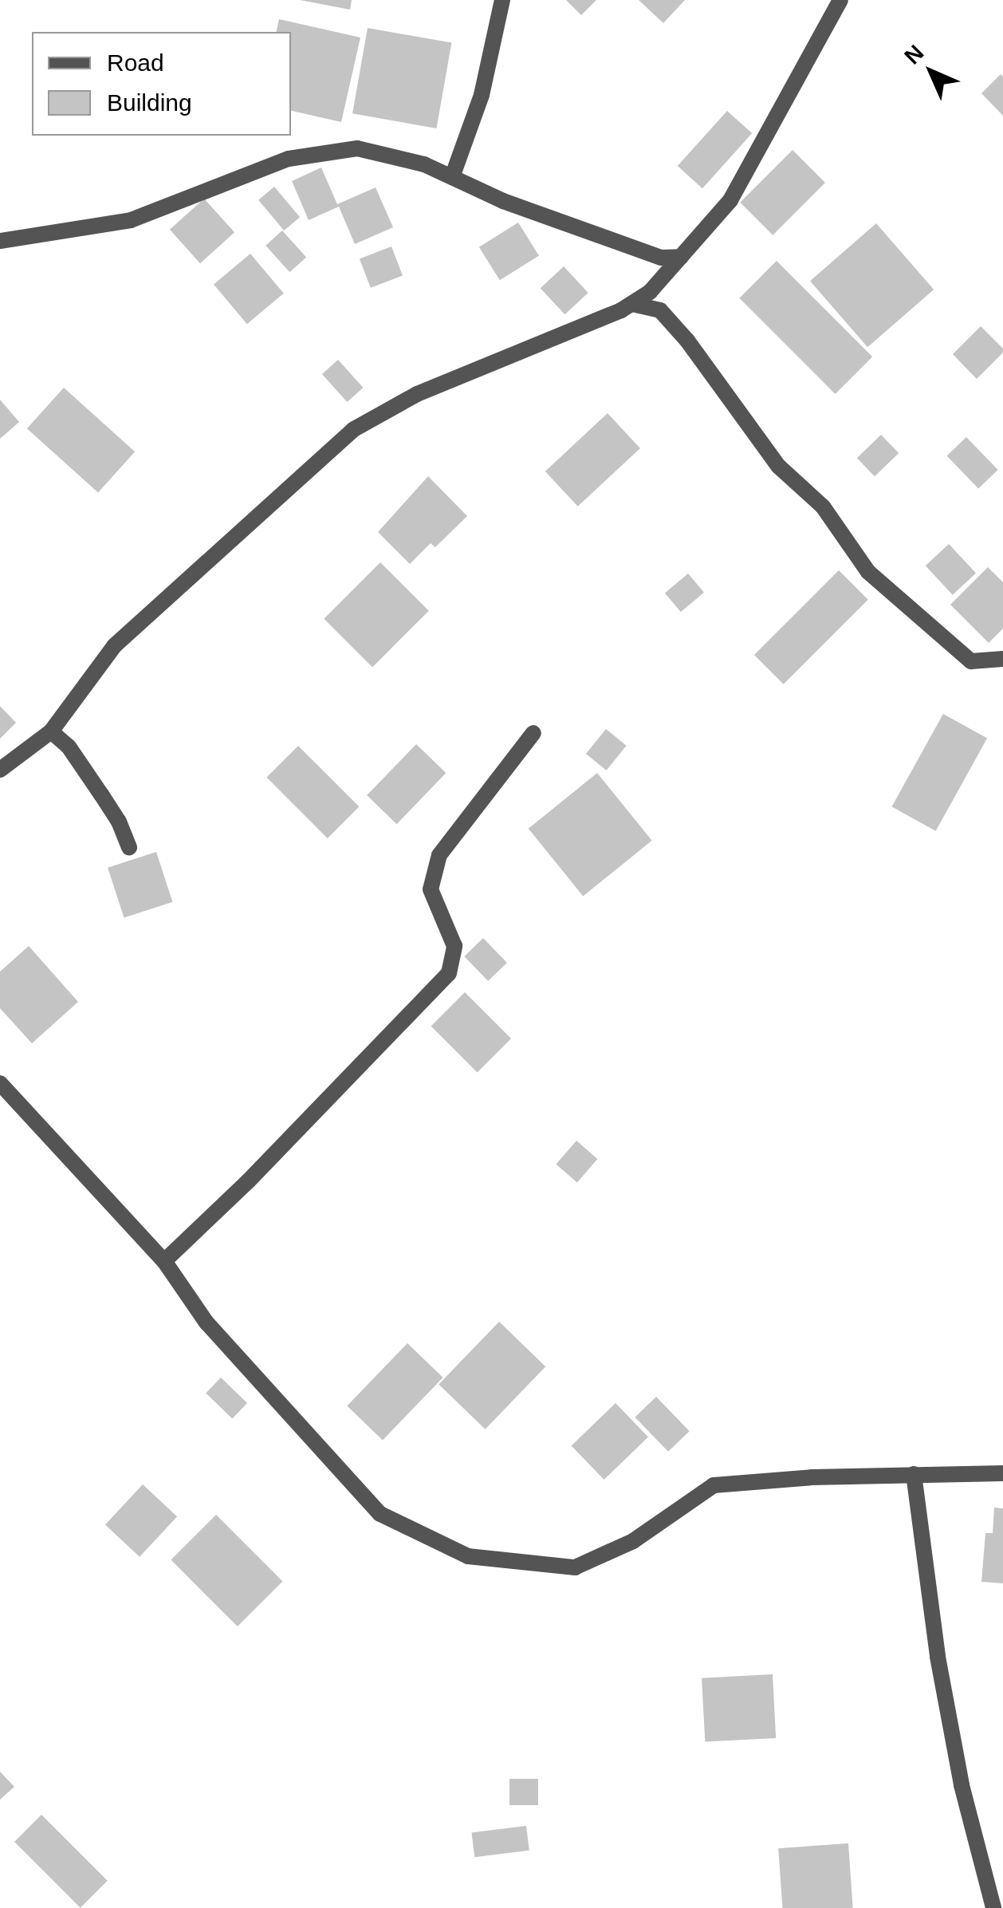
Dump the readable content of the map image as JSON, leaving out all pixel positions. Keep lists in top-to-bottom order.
{
  "legend": ["Road", "Building"],
  "north": "top left"
}
